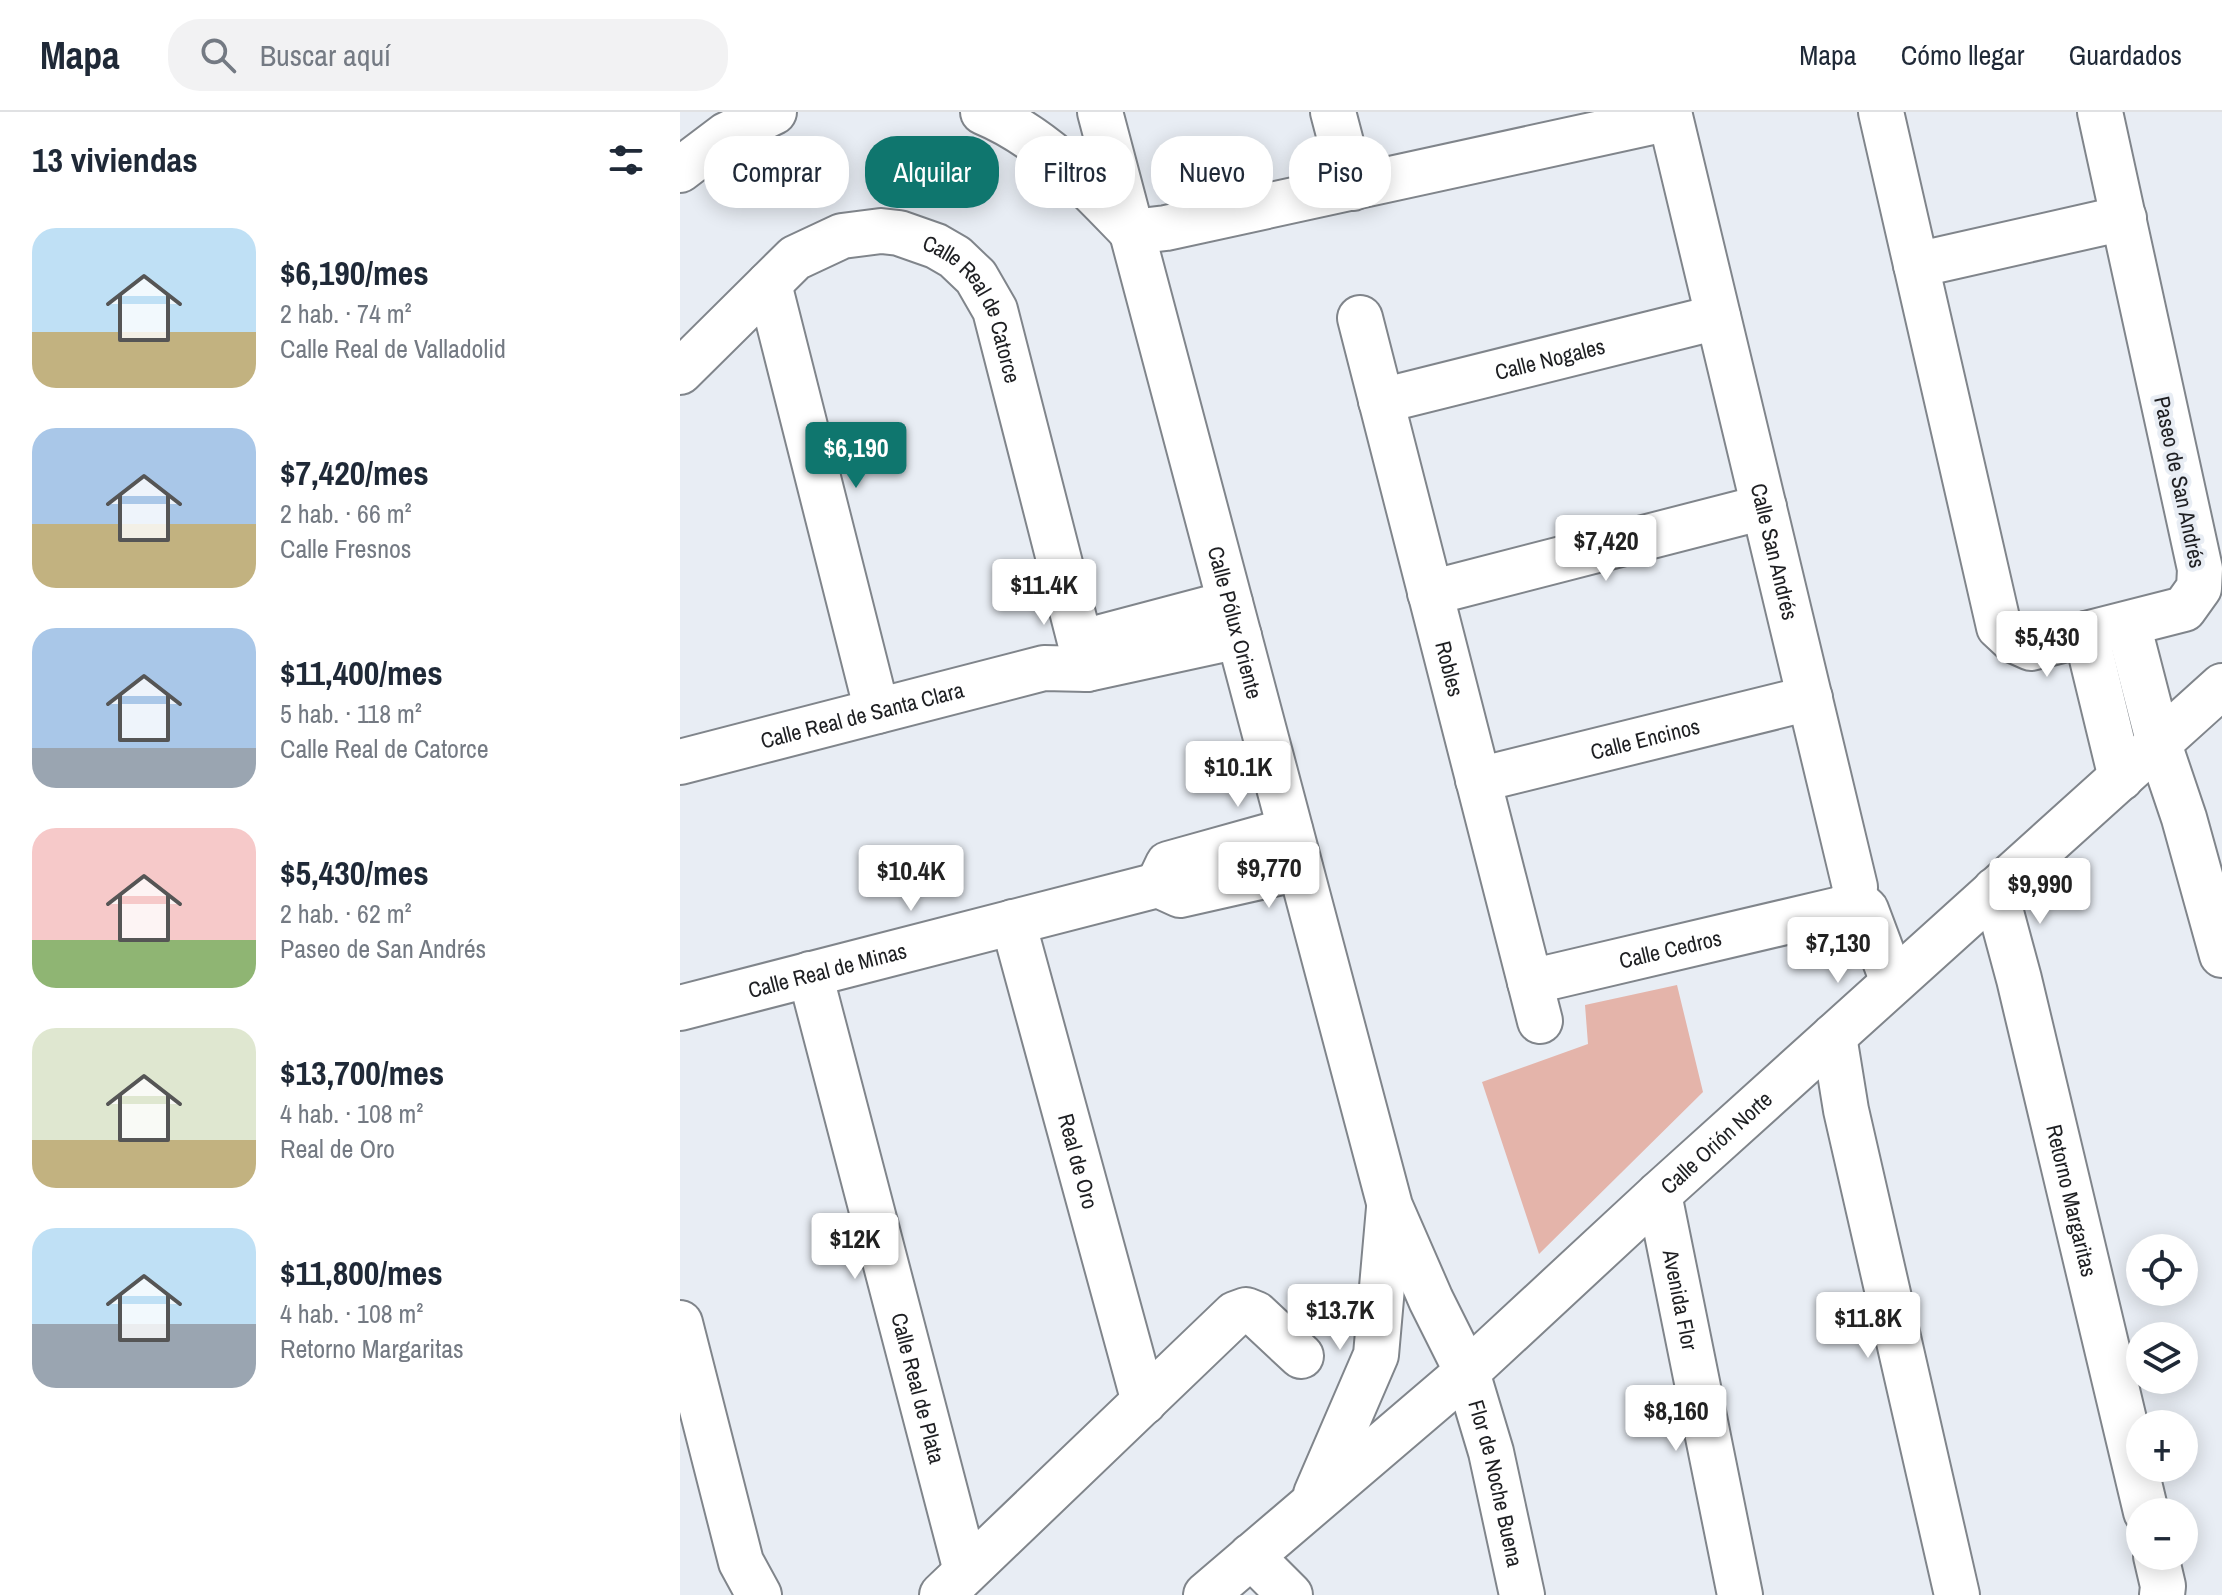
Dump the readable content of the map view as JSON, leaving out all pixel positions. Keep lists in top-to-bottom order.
{
  "streets": {
    "street": [
      "Calle Real de Catorce",
      "Calle Nogales",
      "Paseo de San Andrés",
      "Calle San Andrés",
      "Calle Pólux Oriente",
      "Robles",
      "Calle Real de Santa Clara",
      "Calle Encinos",
      "Calle Cedros",
      "Calle Real de Minas",
      "Calle Orión Norte",
      "Real de Oro",
      "Retorno Margaritas",
      "Avenida Flor",
      "Calle Real de Plata",
      "Flor de Noche Buena"
    ]
  },
  "crossings": [
    ["Calle Real de Catorce", "Calle Real de Santa Clara"],
    ["Calle Nogales", "Calle San Andrés"],
    ["Calle Nogales", "Robles"],
    ["Calle San Andrés", "Calle Encinos"],
    ["Calle San Andrés", "Calle Cedros"],
    ["Calle San Andrés", "Calle Orión Norte"],
    ["Calle Pólux Oriente", "Calle Real de Santa Clara"],
    ["Calle Pólux Oriente", "Calle Real de Minas"],
    ["Calle Pólux Oriente", "Calle Orión Norte"],
    ["Calle Pólux Oriente", "Flor de Noche Buena"],
    ["Robles", "Calle Encinos"],
    ["Robles", "Calle Cedros"],
    ["Calle Real de Minas", "Real de Oro"],
    ["Calle Real de Minas", "Calle Real de Plata"],
    ["Calle Orión Norte", "Retorno Margaritas"],
    ["Calle Orión Norte", "Avenida Flor"],
    ["Calle Orión Norte", "Flor de Noche Buena"]
  ],
  "page": {
    "header": "Mapa",
    "search": "Buscar aquí",
    "nav": ["Mapa", "Cómo llegar", "Guardados"],
    "heading": "13 viviendas",
    "chip": [
      "Comprar",
      "Alquilar",
      "Filtros",
      "Nuevo",
      "Piso"
    ],
    "list": [
      {
        "name": "$6,190/mes",
        "note": "2 hab. · 74 m² · Calle Real de Valladolid"
      },
      {
        "name": "$7,420/mes",
        "note": "2 hab. · 66 m² · Calle Fresnos"
      },
      {
        "name": "$11,400/mes",
        "note": "5 hab. · 118 m² · Calle Real de Catorce"
      },
      {
        "name": "$5,430/mes",
        "note": "2 hab. · 62 m² · Paseo de San Andrés"
      },
      {
        "name": "$13,700/mes",
        "note": "4 hab. · 108 m² · Real de Oro"
      },
      {
        "name": "$11,800/mes",
        "note": "4 hab. · 108 m² · Retorno Margaritas"
      }
    ],
    "price": [
      "$6,190",
      "$7,420",
      "$11.4K",
      "$5,430",
      "$10.1K",
      "$9,770",
      "$10.4K",
      "$9,990",
      "$7,130",
      "$12K",
      "$13.7K",
      "$11.8K",
      "$8,160"
    ],
    "map_buttons": ["+", "−"]
  }
}
